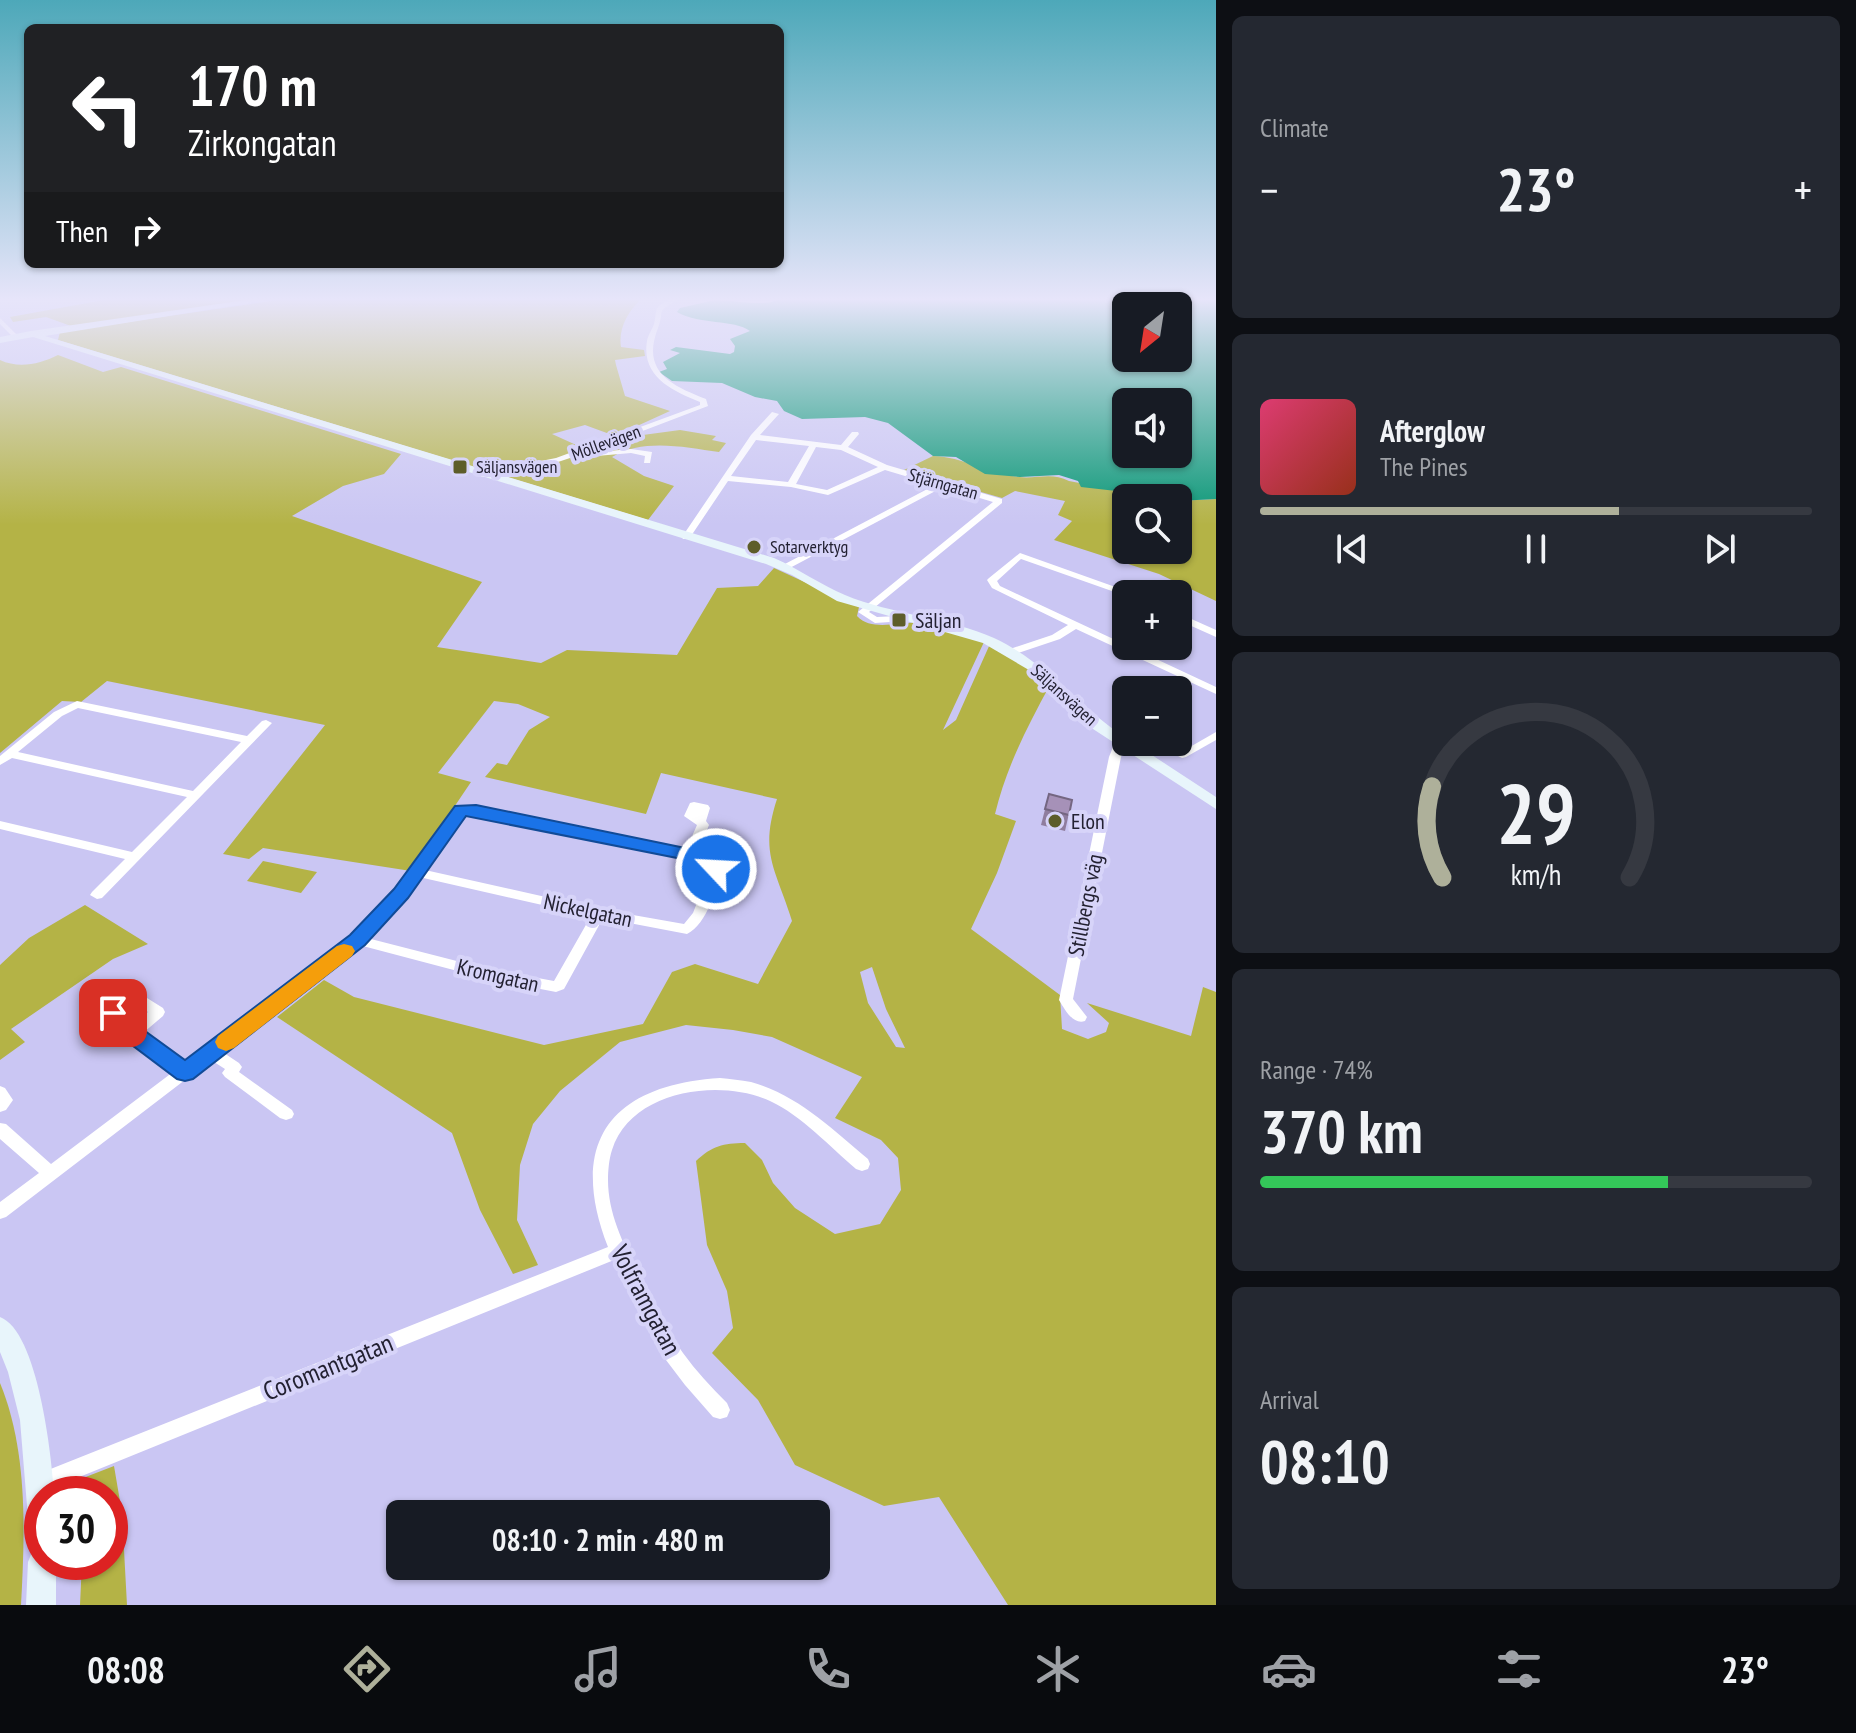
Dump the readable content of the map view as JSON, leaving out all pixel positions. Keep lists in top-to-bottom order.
{
  "streets": {
    "street": [
      "Möllevägen",
      "Stjärngatan",
      "Säljansvägen",
      "Stillbergs väg",
      "Nickelgatan",
      "Kromgatan",
      "Volframgatan",
      "Coromantgatan"
    ]
  },
  "crossings": [
    ["Möllevägen", "Säljansvägen"],
    ["Stjärngatan", "Säljansvägen"],
    ["Nickelgatan", "Kromgatan"],
    ["Volframgatan", "Coromantgatan"]
  ],
  "places": {
    "transit": ["Säljansvägen", "Säljan"],
    "other": ["Sotarverktyg", "Elon"]
  },
  "north": "bottom left",
  "page": {
    "tile": [
      "Climate",
      ["Range · 74%", "370 km"],
      ["Arrival", "08:10"]
    ],
    "turn": ["170 m", "Zirkongatan"],
    "heat": ["−", "23°", "+"],
    "then": "Then",
    "map_buttons": ["+", "−"],
    "song": ["Afterglow", "The Pines"],
    "limit": "30",
    "trip": "08:10 · 2 min · 480 m",
    "tabs": ["08:08", "23°"],
    "gauge": ["29", "km/h"]
  }
}
